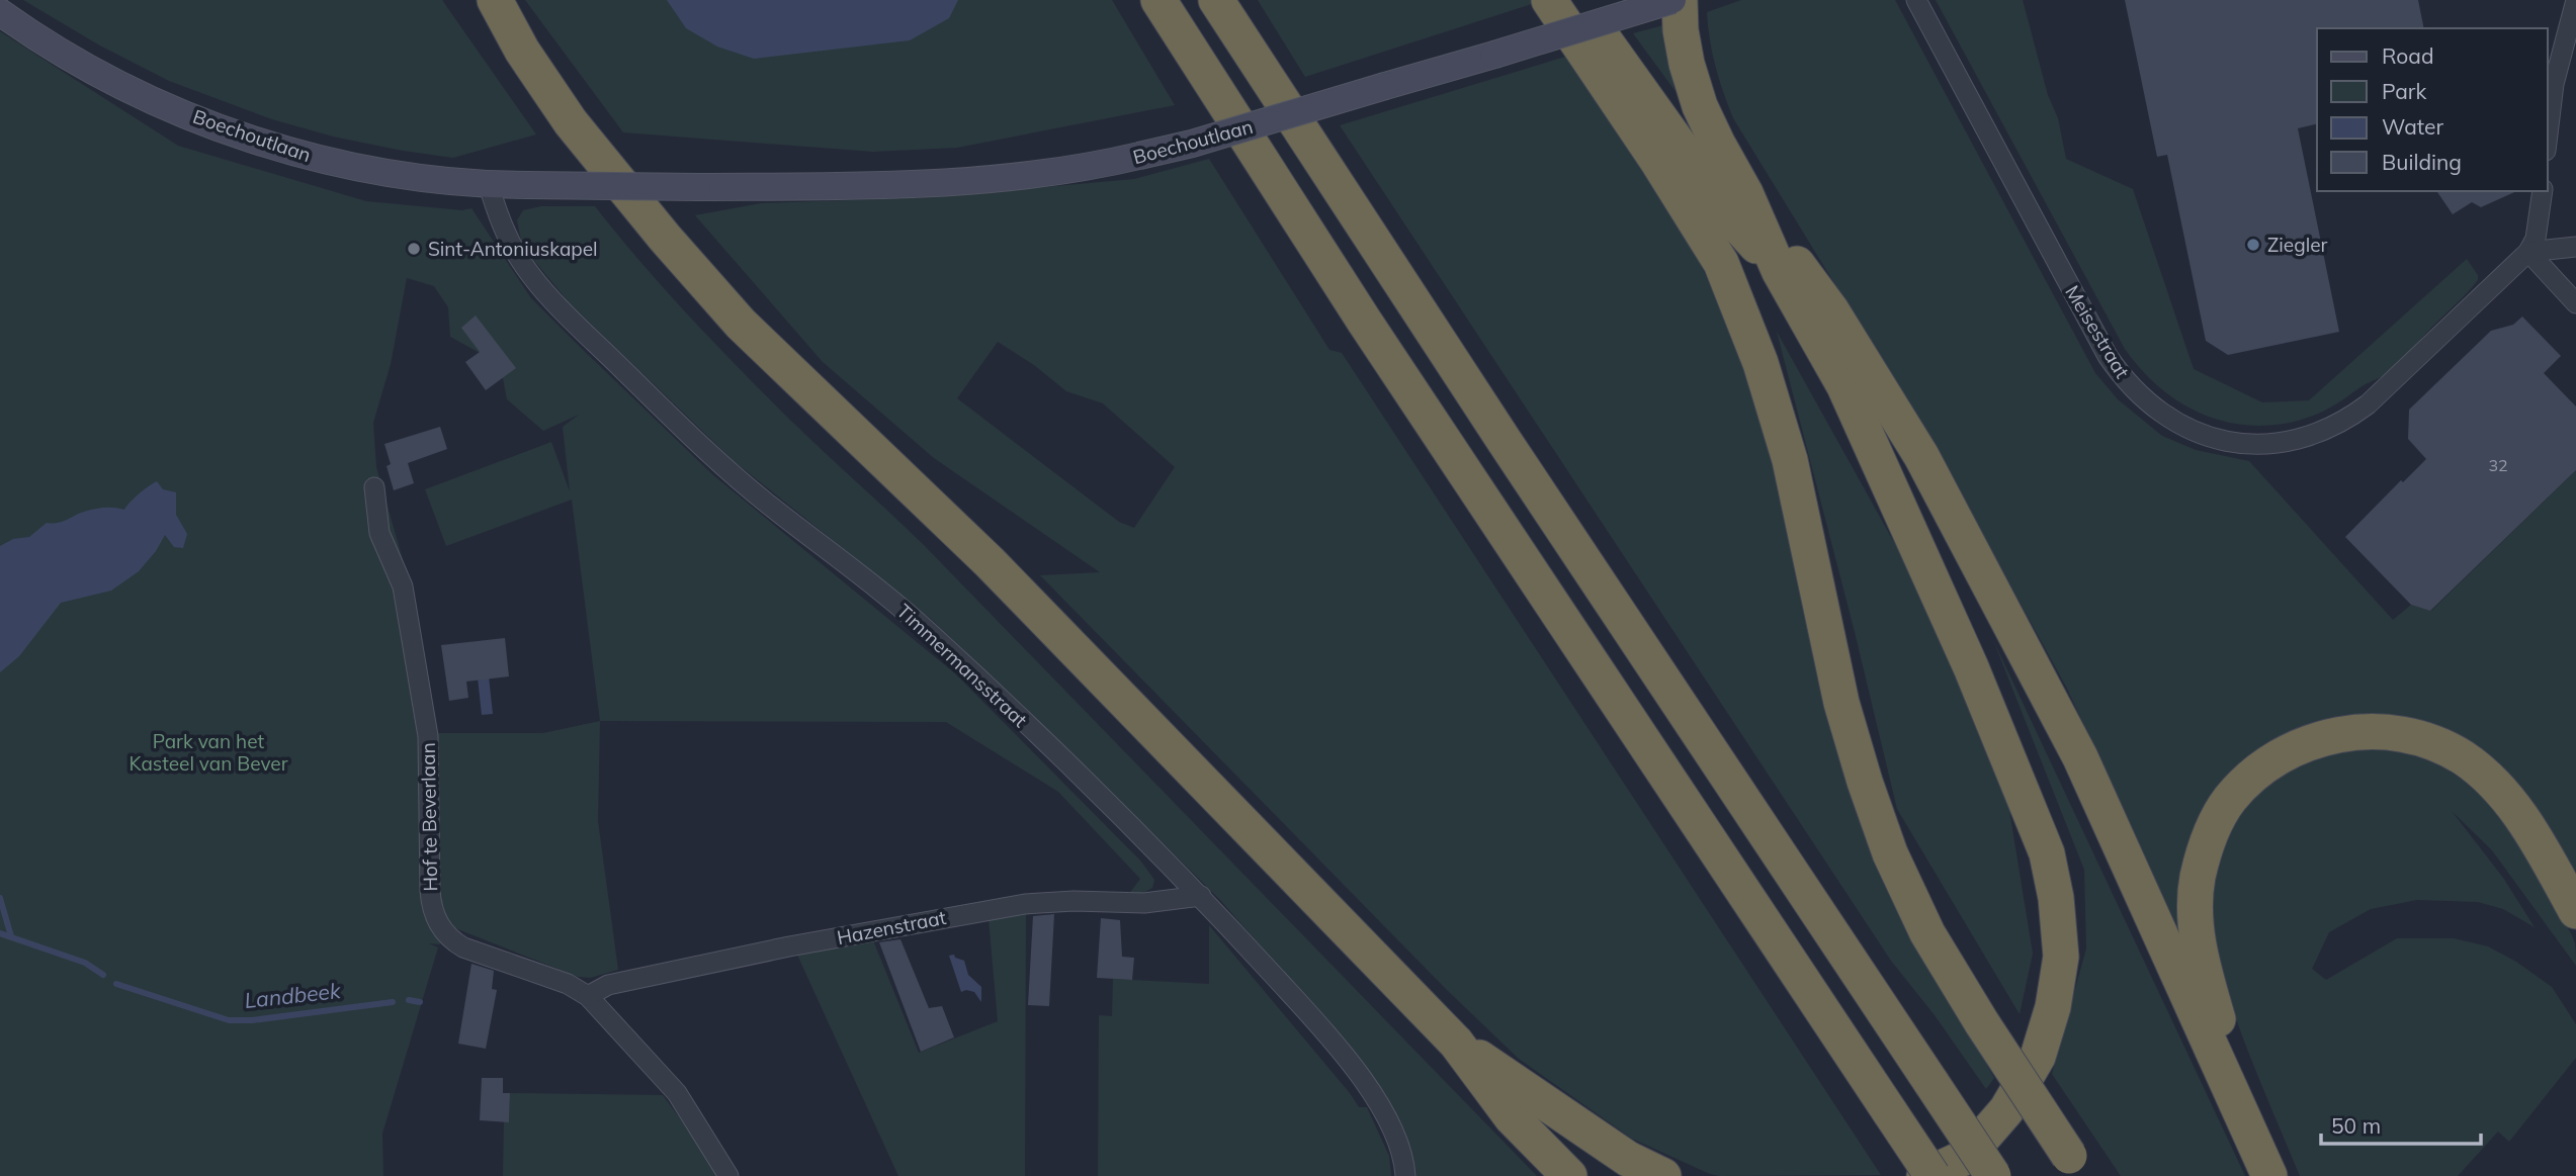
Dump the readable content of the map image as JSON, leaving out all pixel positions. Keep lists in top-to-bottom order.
{
  "streets": {
    "main road": ["Boechoutlaan"],
    "street": [
      "Meisestraat",
      "Timmermansstraat",
      "Hof te Beverlaan",
      "Hazenstraat"
    ]
  },
  "crossings": [
    ["Boechoutlaan", "Timmermansstraat"],
    ["Timmermansstraat", "Hazenstraat"],
    ["Hof te Beverlaan", "Hazenstraat"]
  ],
  "water": ["Landbeek"],
  "parks": ["Park van het Kasteel van Bever"],
  "places": ["Ziegler", "Sint-Antoniuskapel"],
  "house_numbers": ["32"],
  "legend": [
    "Road",
    "Park",
    "Water",
    "Building"
  ],
  "scale_bar": "50 m"
}
